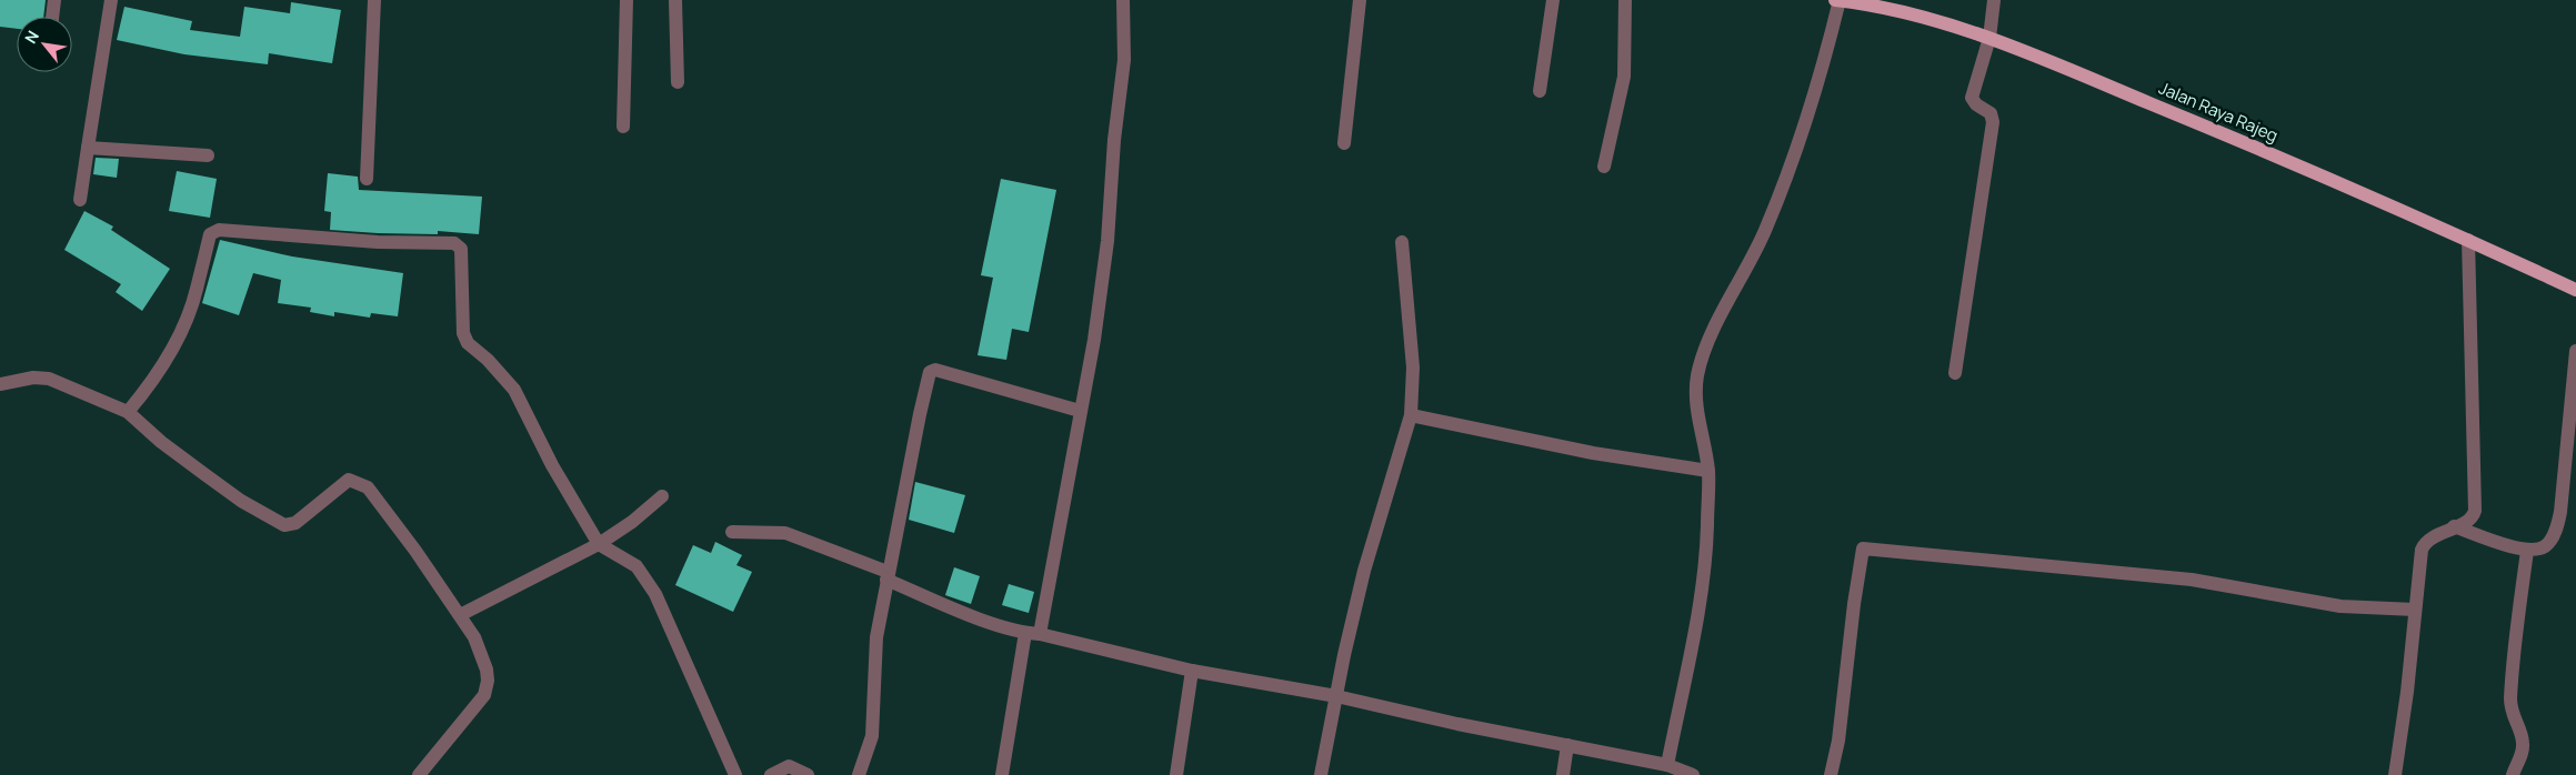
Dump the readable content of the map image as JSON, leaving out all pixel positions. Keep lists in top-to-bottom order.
{
  "streets": {
    "main road": ["Jalan Raya Rajeg"]
  },
  "north": "top left"
}
